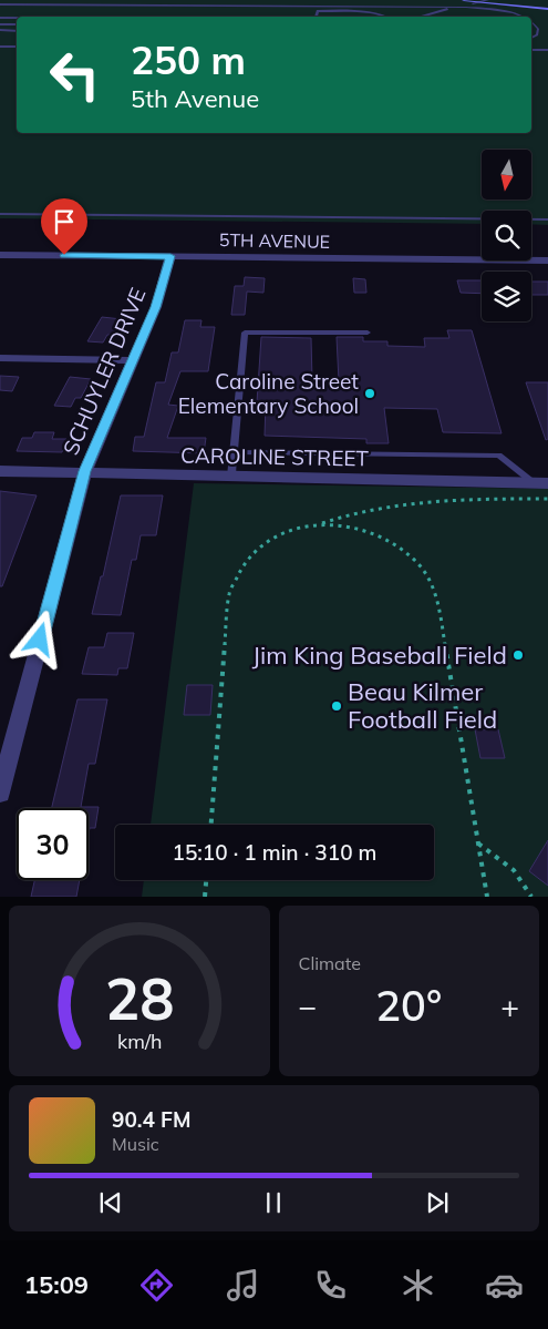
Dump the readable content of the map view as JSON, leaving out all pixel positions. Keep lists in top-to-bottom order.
{
  "streets": {
    "street": ["5TH AVENUE", "SCHUYLER DRIVE", "CAROLINE STREET"]
  },
  "crossings": [
    ["5TH AVENUE", "SCHUYLER DRIVE"],
    ["SCHUYLER DRIVE", "CAROLINE STREET"]
  ],
  "places": ["Caroline Street Elementary School", "Jim King Baseball Field", "Beau Kilmer Football Field"],
  "north": "bottom",
  "page": {
    "turn": ["250 m", "5th Avenue"],
    "limit": "30",
    "trip": "15:10 · 1 min · 310 m",
    "tile": "Climate",
    "heat": ["−", "20°", "+"],
    "song": ["90.4 FM", "Music"],
    "tabs": "15:09",
    "gauge": ["28", "km/h"]
  }
}
